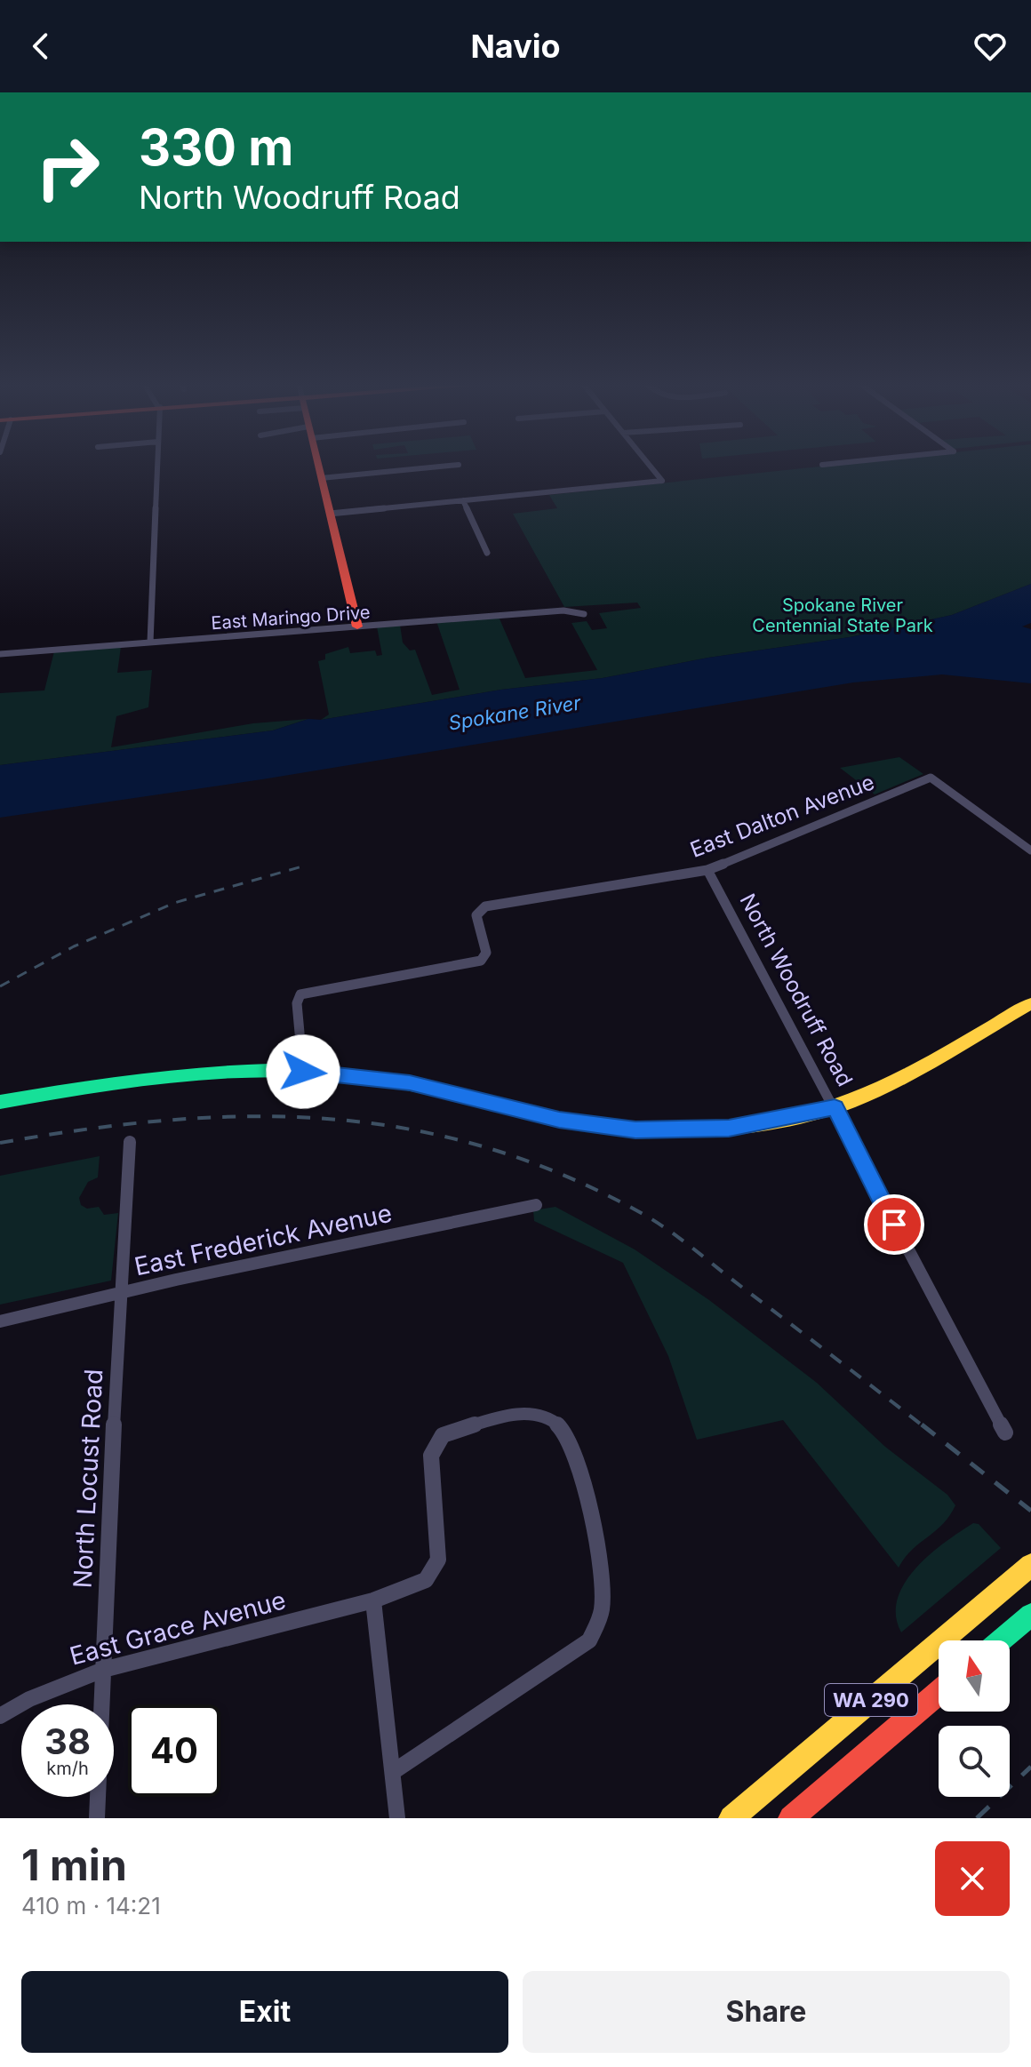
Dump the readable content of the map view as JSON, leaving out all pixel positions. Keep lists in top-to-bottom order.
{
  "streets": {
    "street": [
      "East Maringo Drive",
      "East Dalton Avenue",
      "North Woodruff Road",
      "East Frederick Avenue",
      "North Locust Road",
      "East Grace Avenue",
      "WA 290"
    ]
  },
  "crossings": [
    ["East Dalton Avenue", "North Woodruff Road"],
    ["East Frederick Avenue", "North Locust Road"],
    ["North Locust Road", "East Grace Avenue"]
  ],
  "water": ["Spokane River"],
  "parks": ["Spokane River Centennial State Park"],
  "north": "top",
  "page": {
    "header": "Navio",
    "turn": ["330 m", "North Woodruff Road"],
    "speed": "38 km/h",
    "limit": "40",
    "heading": ["1 min", "410 m · 14:21"],
    "buttons": ["Exit", "Share"]
  }
}
